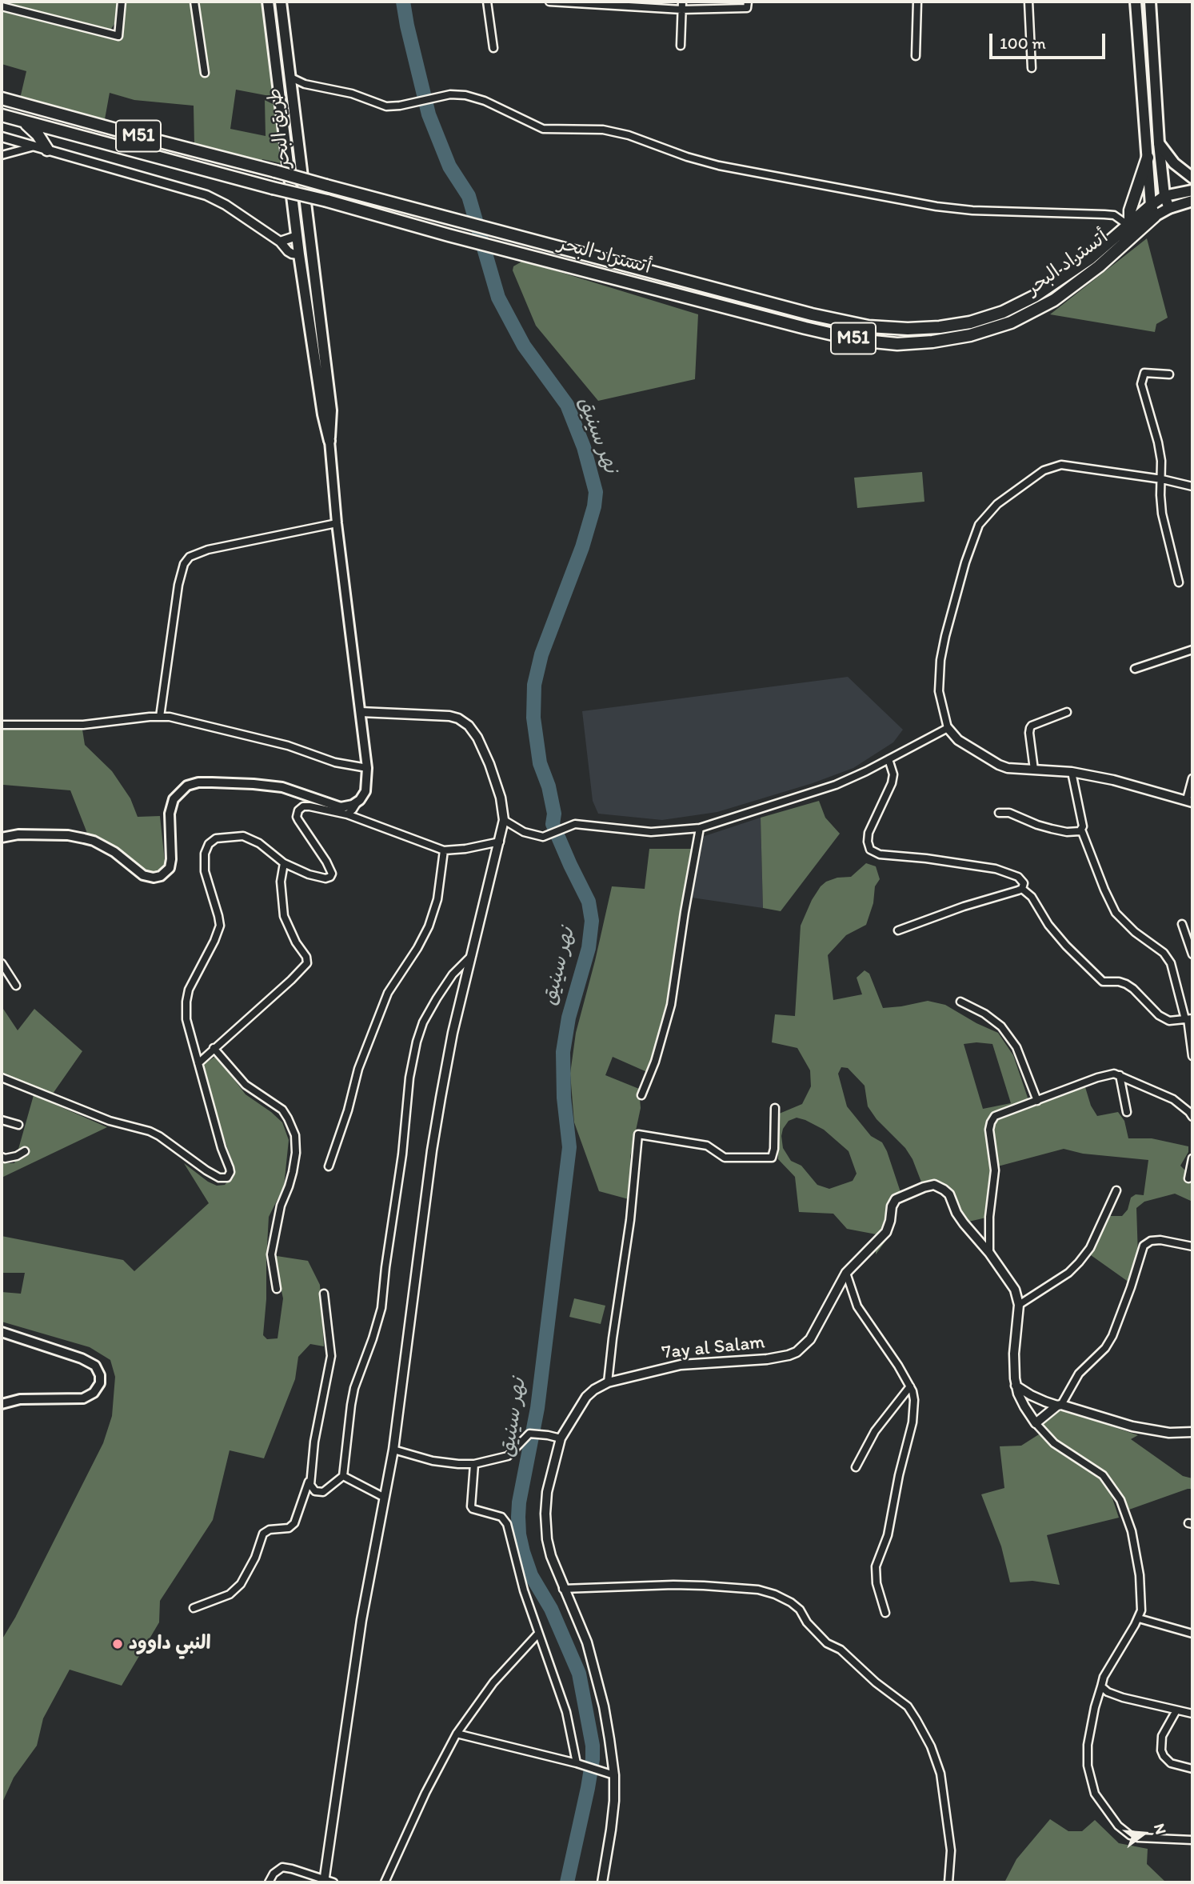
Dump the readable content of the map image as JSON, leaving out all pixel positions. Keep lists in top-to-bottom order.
{
  "streets": {
    "highway": ["M51", "أتستراد البحر"],
    "main road": ["طريق البحر"],
    "street": ["7ay al Salam"]
  },
  "water": ["نهر سينيق"],
  "places": ["النبي داوود"],
  "scale_bar": "100 m",
  "north": "right"
}
